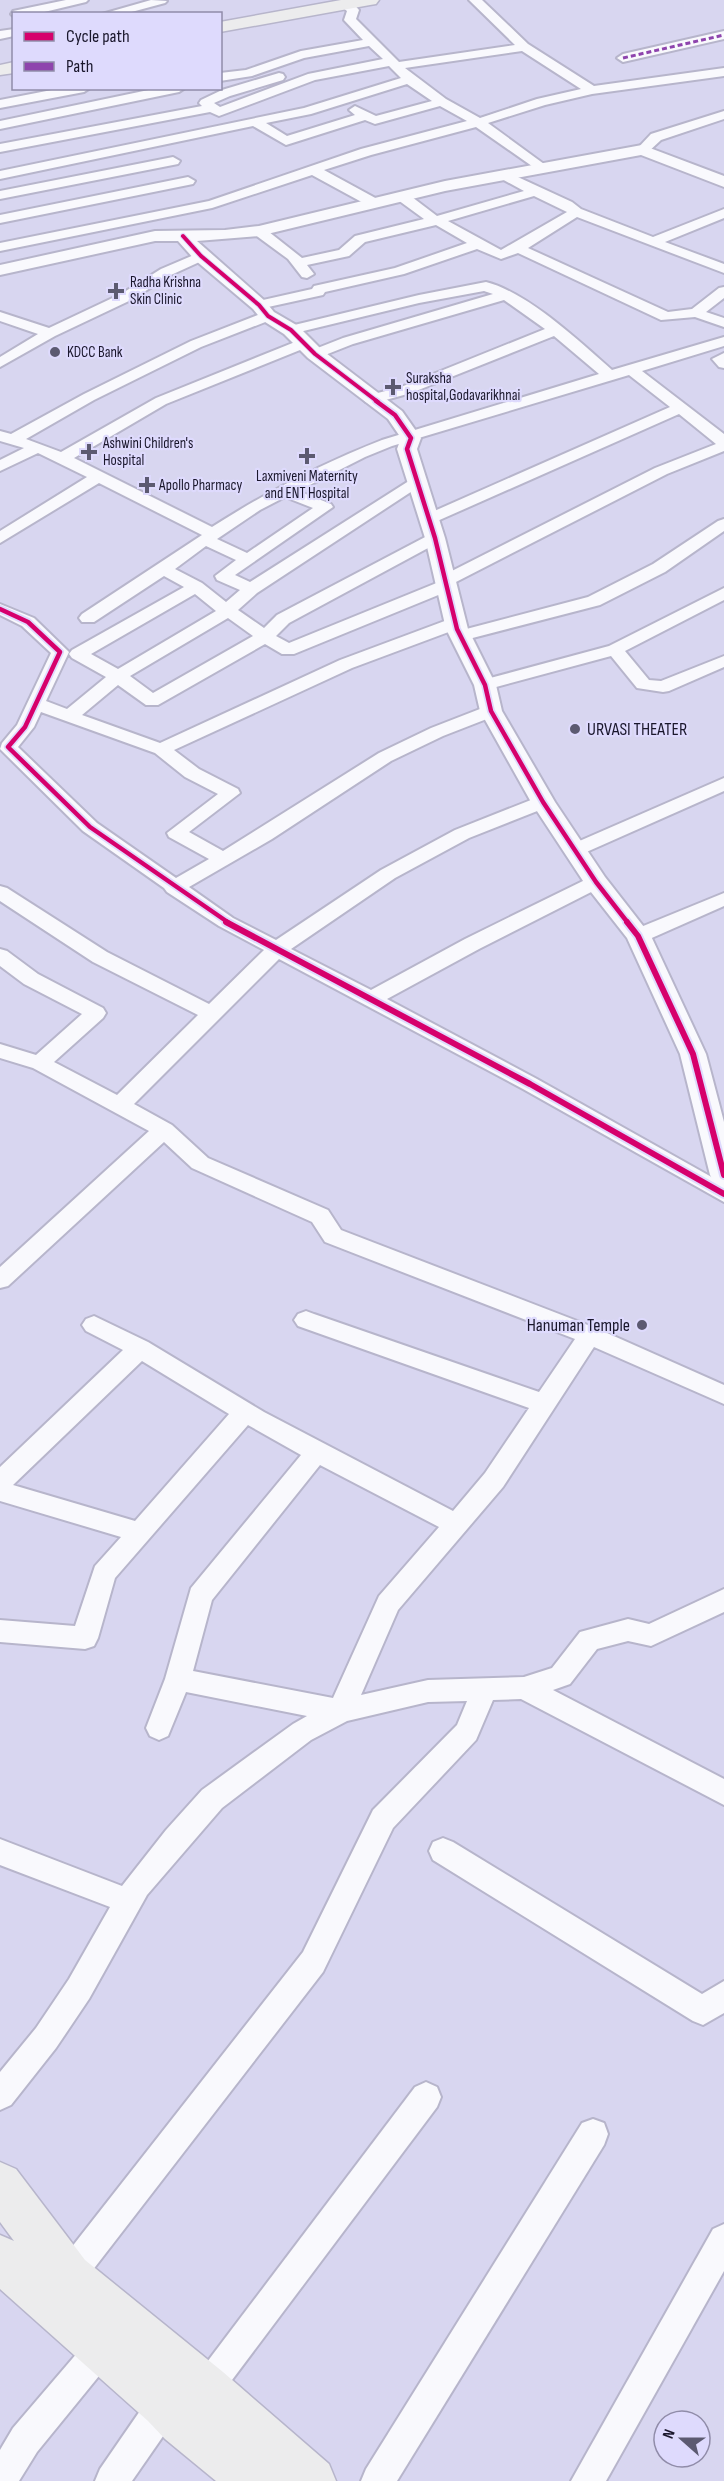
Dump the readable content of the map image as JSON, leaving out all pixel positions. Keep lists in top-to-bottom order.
{
  "places": {
    "health": [
      "Radha Krishna Skin Clinic",
      "Suraksha hospital,Godavarikhnai",
      "Ashwini Children's Hospital",
      "Laxmiveni Maternity and ENT Hospital",
      "Apollo Pharmacy"
    ],
    "other": ["KDCC Bank", "URVASI THEATER", "Hanuman Temple"]
  },
  "legend": ["Cycle path", "Path"],
  "north": "left"
}
